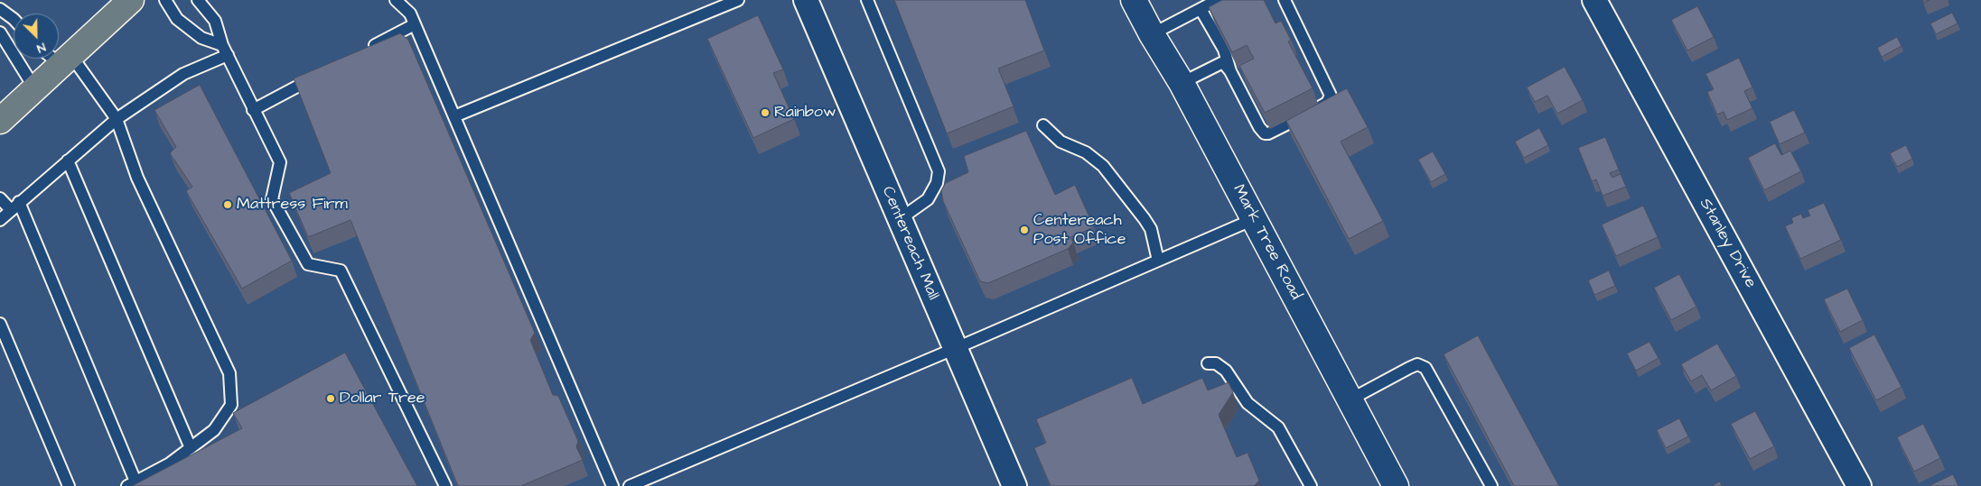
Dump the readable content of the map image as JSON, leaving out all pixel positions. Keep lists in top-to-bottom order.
{
  "streets": {
    "street": ["Mark Tree Road", "Centereach Mall", "Stanley Drive"]
  },
  "places": [
    "Rainbow",
    "Mattress Firm",
    "Centereach Post Office",
    "Dollar Tree"
  ],
  "north": "bottom right"
}
